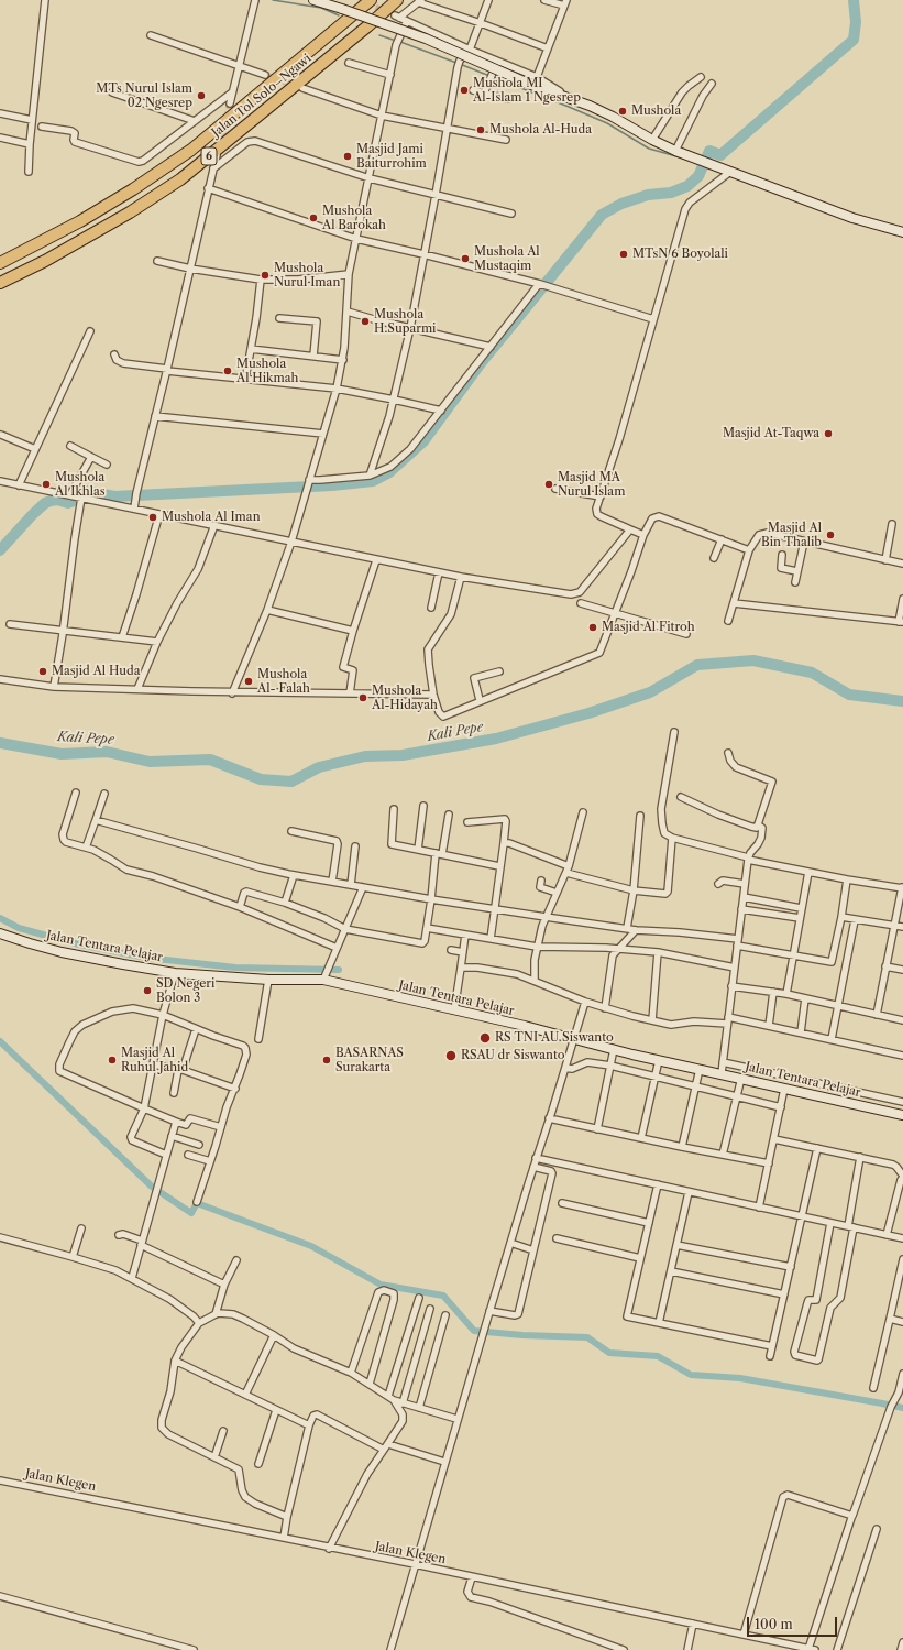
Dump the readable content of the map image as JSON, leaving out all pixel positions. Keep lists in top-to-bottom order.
{
  "streets": {
    "highway": ["Jalan Tol Solo–Ngawi", "6"],
    "main road": ["Jalan Tentara Pelajar"],
    "street": ["Jalan Klegen"]
  },
  "water": ["Kali Pepe"],
  "places": [
    "Mushola MI Al-Islam 1 Ngesrep",
    "MTs Nurul Islam 02 Ngesrep",
    "Mushola",
    "Mushola Al-Huda",
    "Masjid Jami Baiturrohim",
    "Mushola Al Barokah",
    "MTsN 6 Boyolali",
    "Mushola Al Mustaqim",
    "Mushola Nurul Iman",
    "Mushola H.Suparmi",
    "Mushola Al Hikmah",
    "Masjid At-Taqwa",
    "Mushola Al Ikhlas",
    "Masjid MA Nurul Islam",
    "Mushola Al Iman",
    "Masjid Al Bin Thalib",
    "Masjid Al Fitroh",
    "Masjid Al Huda",
    "Mushola Al- Falah",
    "Mushola Al-Hidayah",
    "SD Negeri Bolon 3",
    "RS TNI AU Siswanto",
    "RSAU dr Siswanto",
    "Masjid Al Ruhul Jahid",
    "BASARNAS Surakarta"
  ],
  "scale_bar": "100 m"
}
